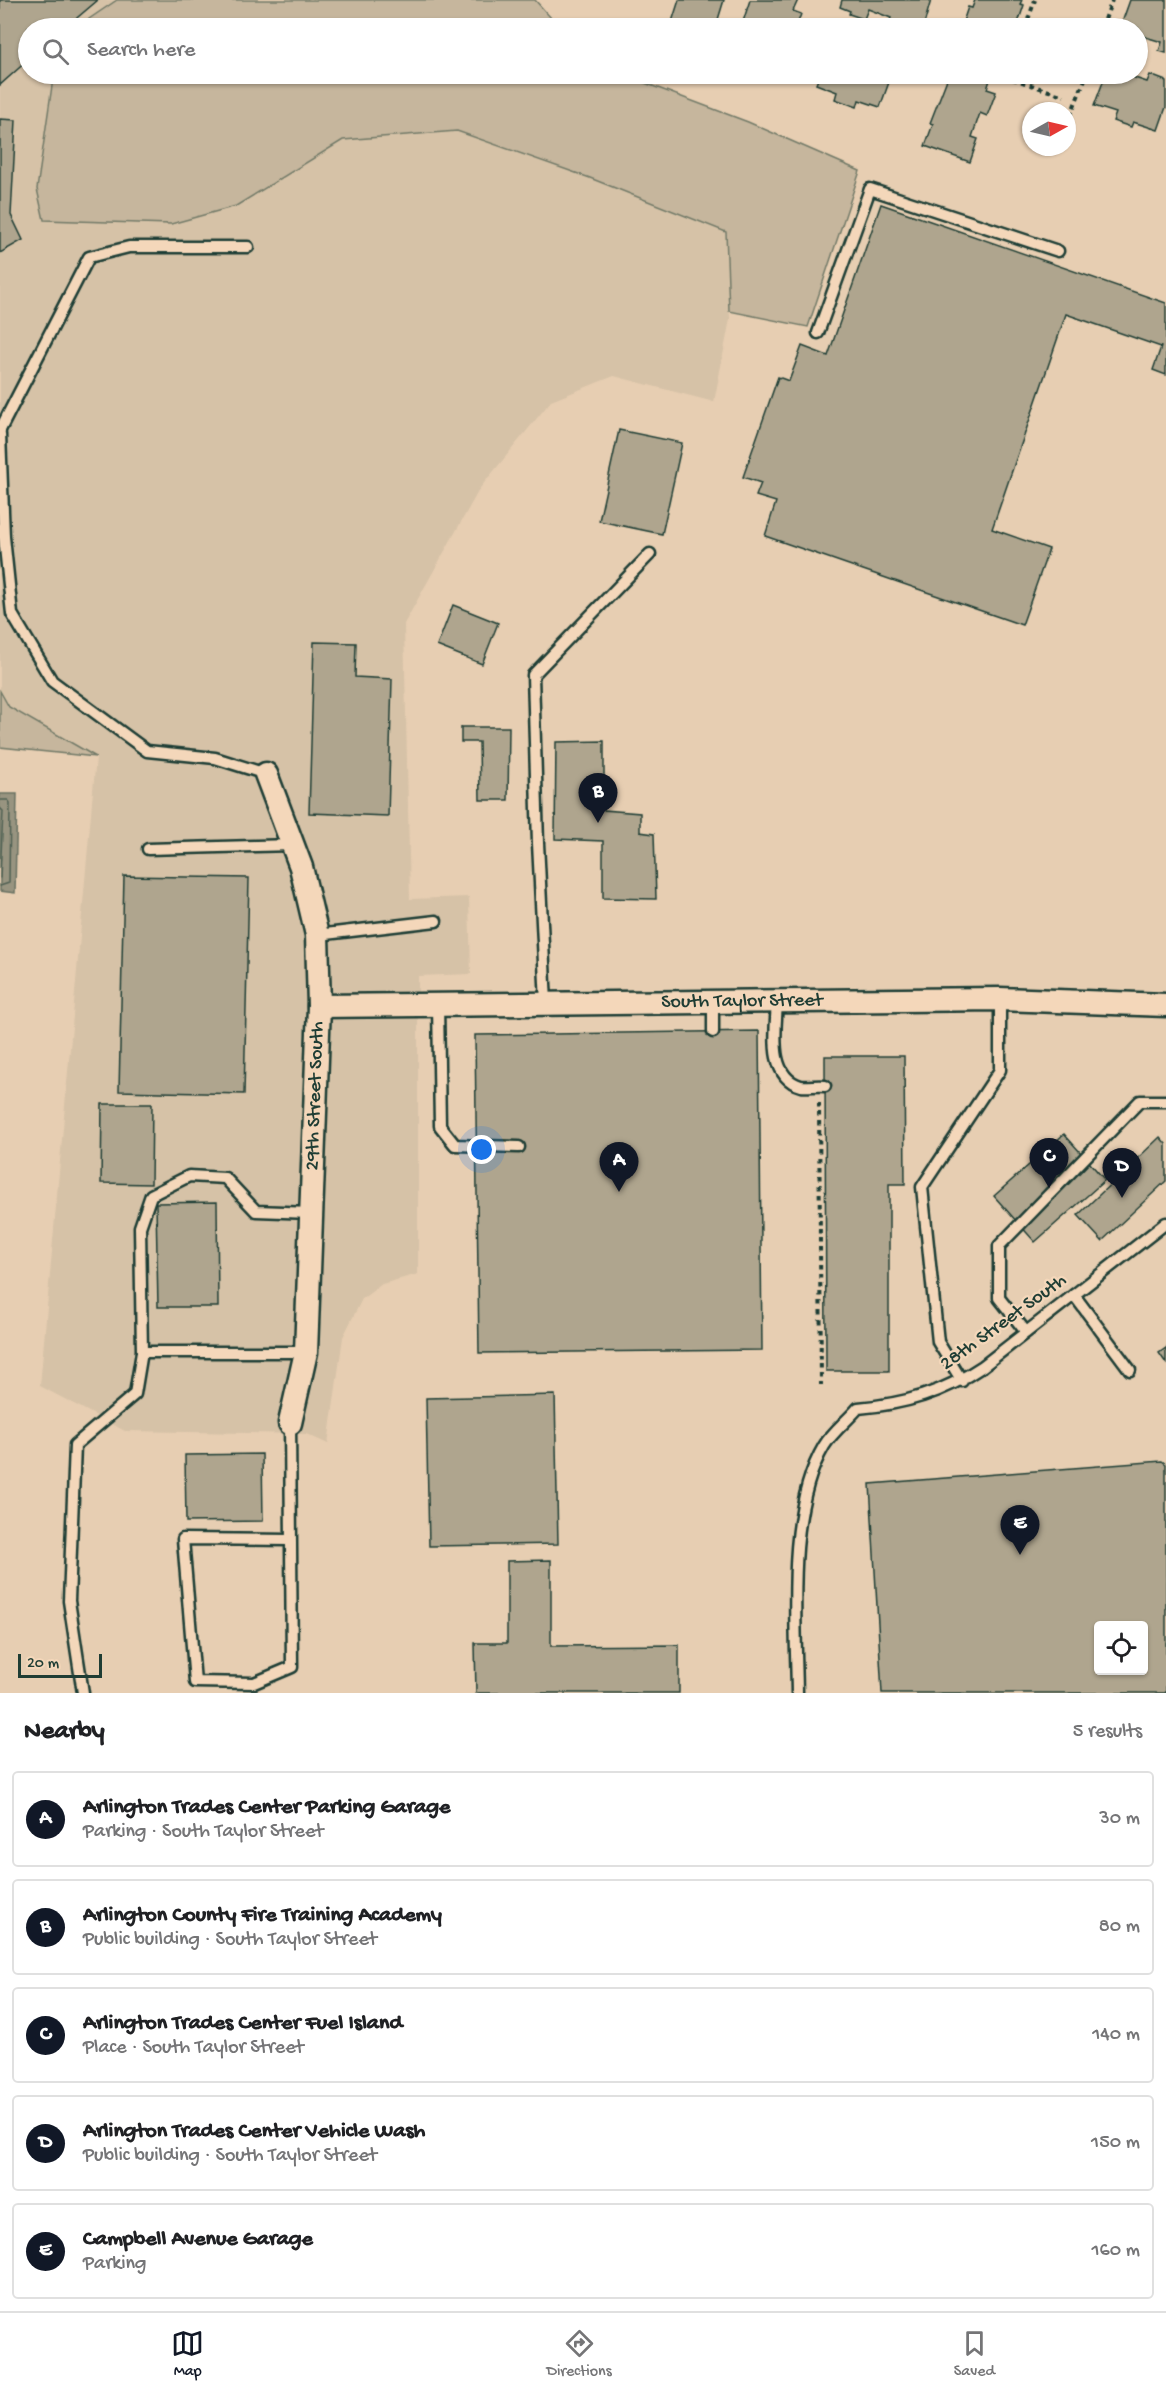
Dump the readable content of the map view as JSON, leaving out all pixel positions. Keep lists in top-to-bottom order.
{
  "streets": {
    "street": ["South Taylor Street", "29th Street South"],
    "lane": ["28th Street South"]
  },
  "crossings": [
    ["South Taylor Street", "29th Street South"]
  ],
  "scale_bar": "20 m",
  "north": "right",
  "page": {
    "search": "Search here",
    "pins": [
      "B",
      "C",
      "A",
      "D",
      "E"
    ],
    "scale": "20 m",
    "heading": ["Nearby", "5 results"],
    "list": [
      {
        "mark": "A",
        "name": "Arlington Trades Center Parking Garage",
        "note": "Parking · South Taylor Street",
        "value": "30 m"
      },
      {
        "mark": "B",
        "name": "Arlington County Fire Training Academy",
        "note": "Public building · South Taylor Street",
        "value": "80 m"
      },
      {
        "mark": "C",
        "name": "Arlington Trades Center Fuel Island",
        "note": "Place · South Taylor Street",
        "value": "140 m"
      },
      {
        "mark": "D",
        "name": "Arlington Trades Center Vehicle Wash",
        "note": "Public building · South Taylor Street",
        "value": "150 m"
      },
      {
        "mark": "E",
        "name": "Campbell Avenue Garage",
        "note": "Parking",
        "value": "160 m"
      }
    ],
    "nav": ["Map", "Directions", "Saved"]
  }
}
